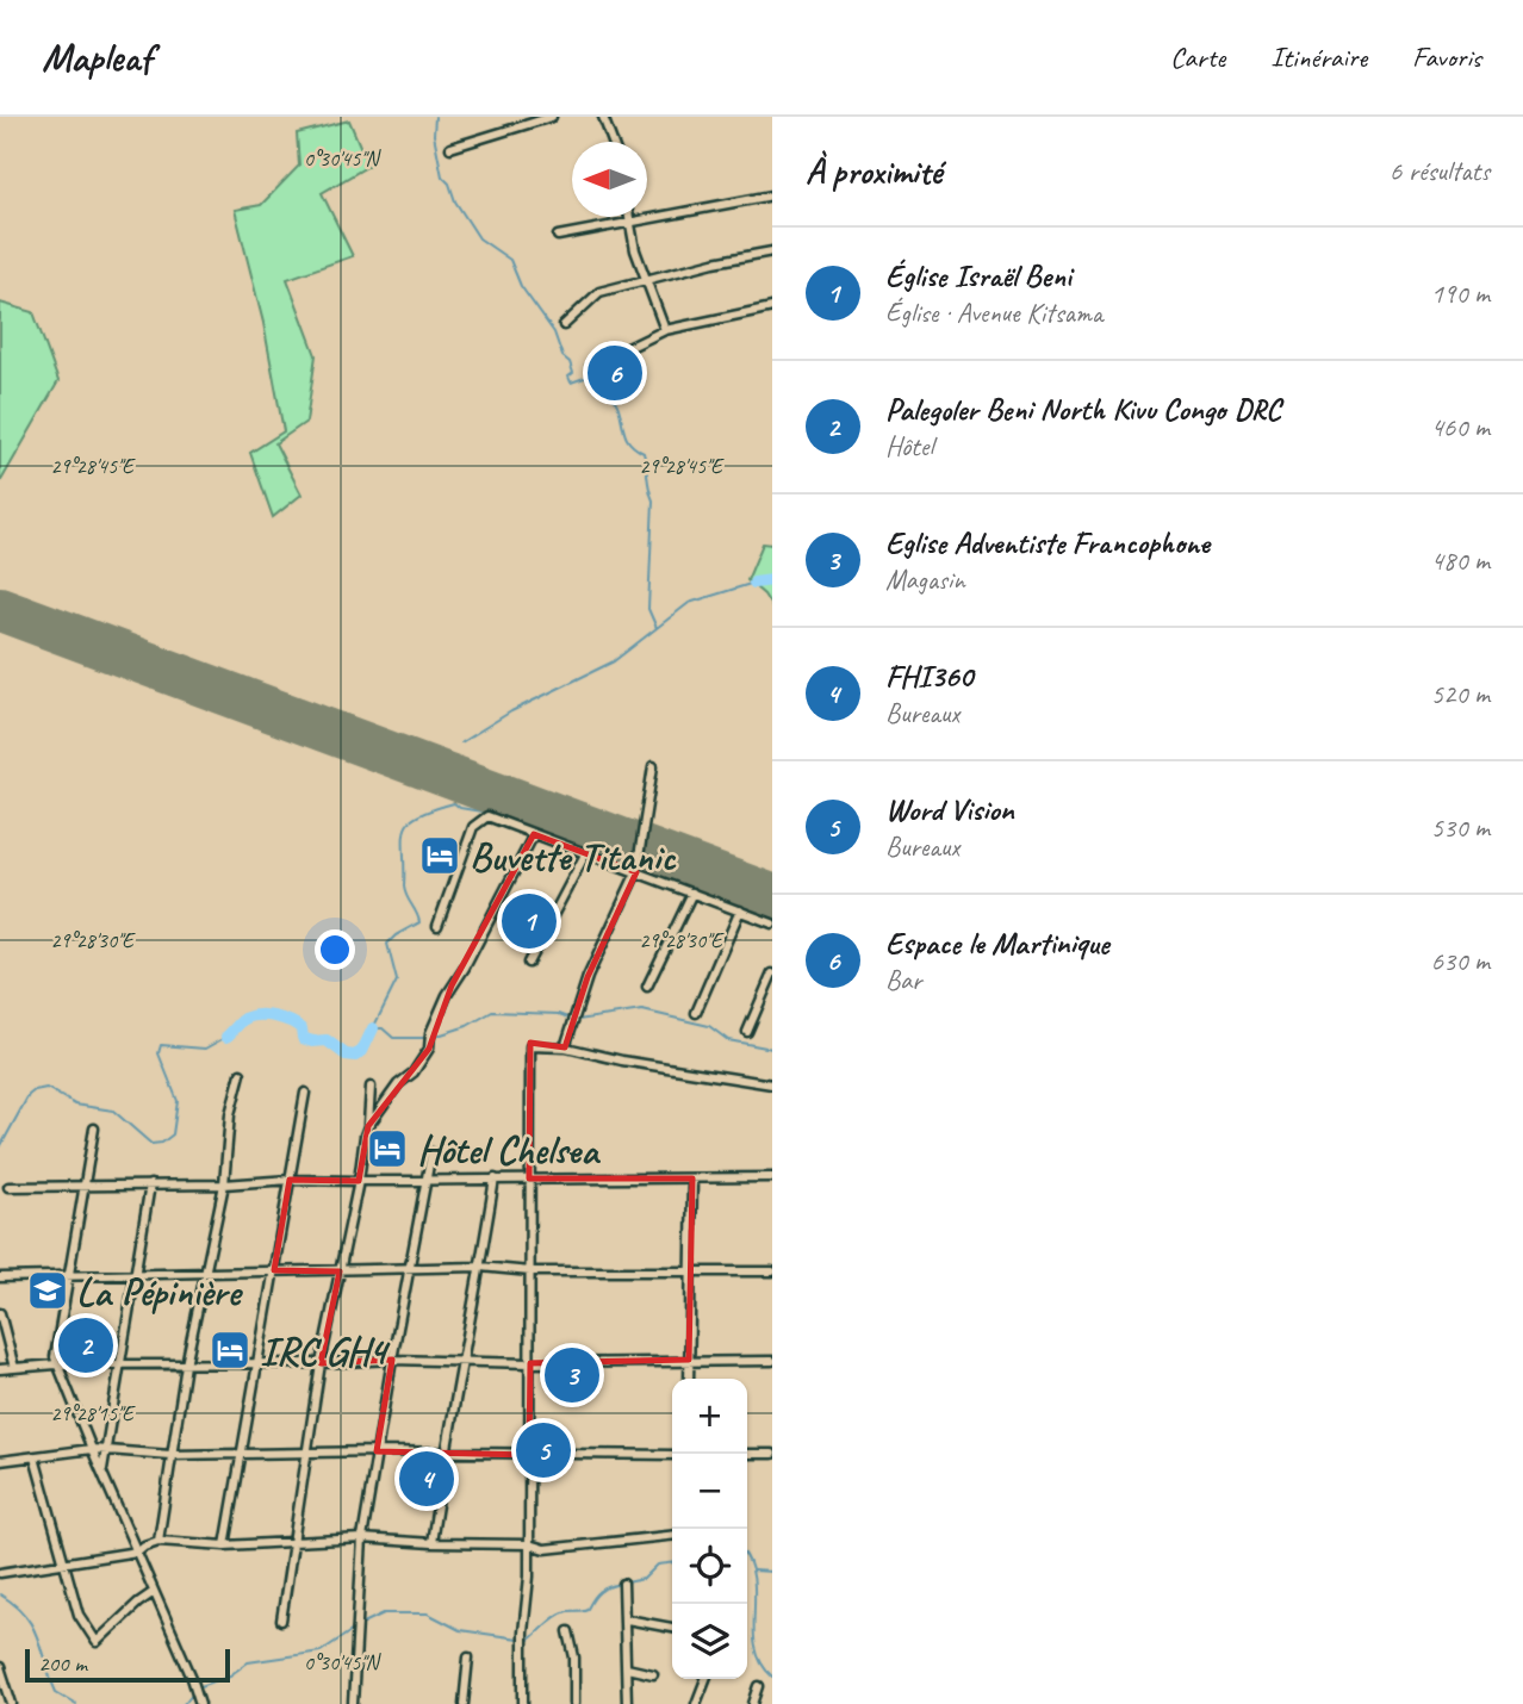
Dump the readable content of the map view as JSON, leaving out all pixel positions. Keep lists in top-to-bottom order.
{
  "places": {
    "hotel": ["Buvette Titanic", "Hôtel Chelsea", "IRC GH4"],
    "school or university": ["La Pépinière"]
  },
  "scale_bar": "200 m",
  "north": "left",
  "page": {
    "header": "Mapleaf",
    "nav": ["Carte", "Itinéraire", "Favoris"],
    "heading": ["À proximité", "6 résultats"],
    "list": [
      {
        "mark": "1",
        "name": "Église Israël Beni",
        "note": "Église · Avenue Kitsama",
        "value": "190 m"
      },
      {
        "mark": "2",
        "name": "Palegoler Beni North Kivu Congo DRC",
        "note": "Hôtel",
        "value": "460 m"
      },
      {
        "mark": "3",
        "name": "Eglise Adventiste Francophone",
        "note": "Magasin",
        "value": "480 m"
      },
      {
        "mark": "4",
        "name": "FHI360",
        "note": "Bureaux",
        "value": "520 m"
      },
      {
        "mark": "5",
        "name": "Word Vision",
        "note": "Bureaux",
        "value": "530 m"
      },
      {
        "mark": "6",
        "name": "Espace le Martinique",
        "note": "Bar",
        "value": "630 m"
      }
    ],
    "pins": [
      "6",
      "1",
      "2",
      "3",
      "5",
      "4"
    ],
    "map_buttons": ["+", "−"],
    "scale": "200 m"
  },
  "coordinates": [
    "0°30'45\"N",
    "29°28'45\"E",
    "29°28'30\"E",
    "29°28'15\"E"
  ]
}
